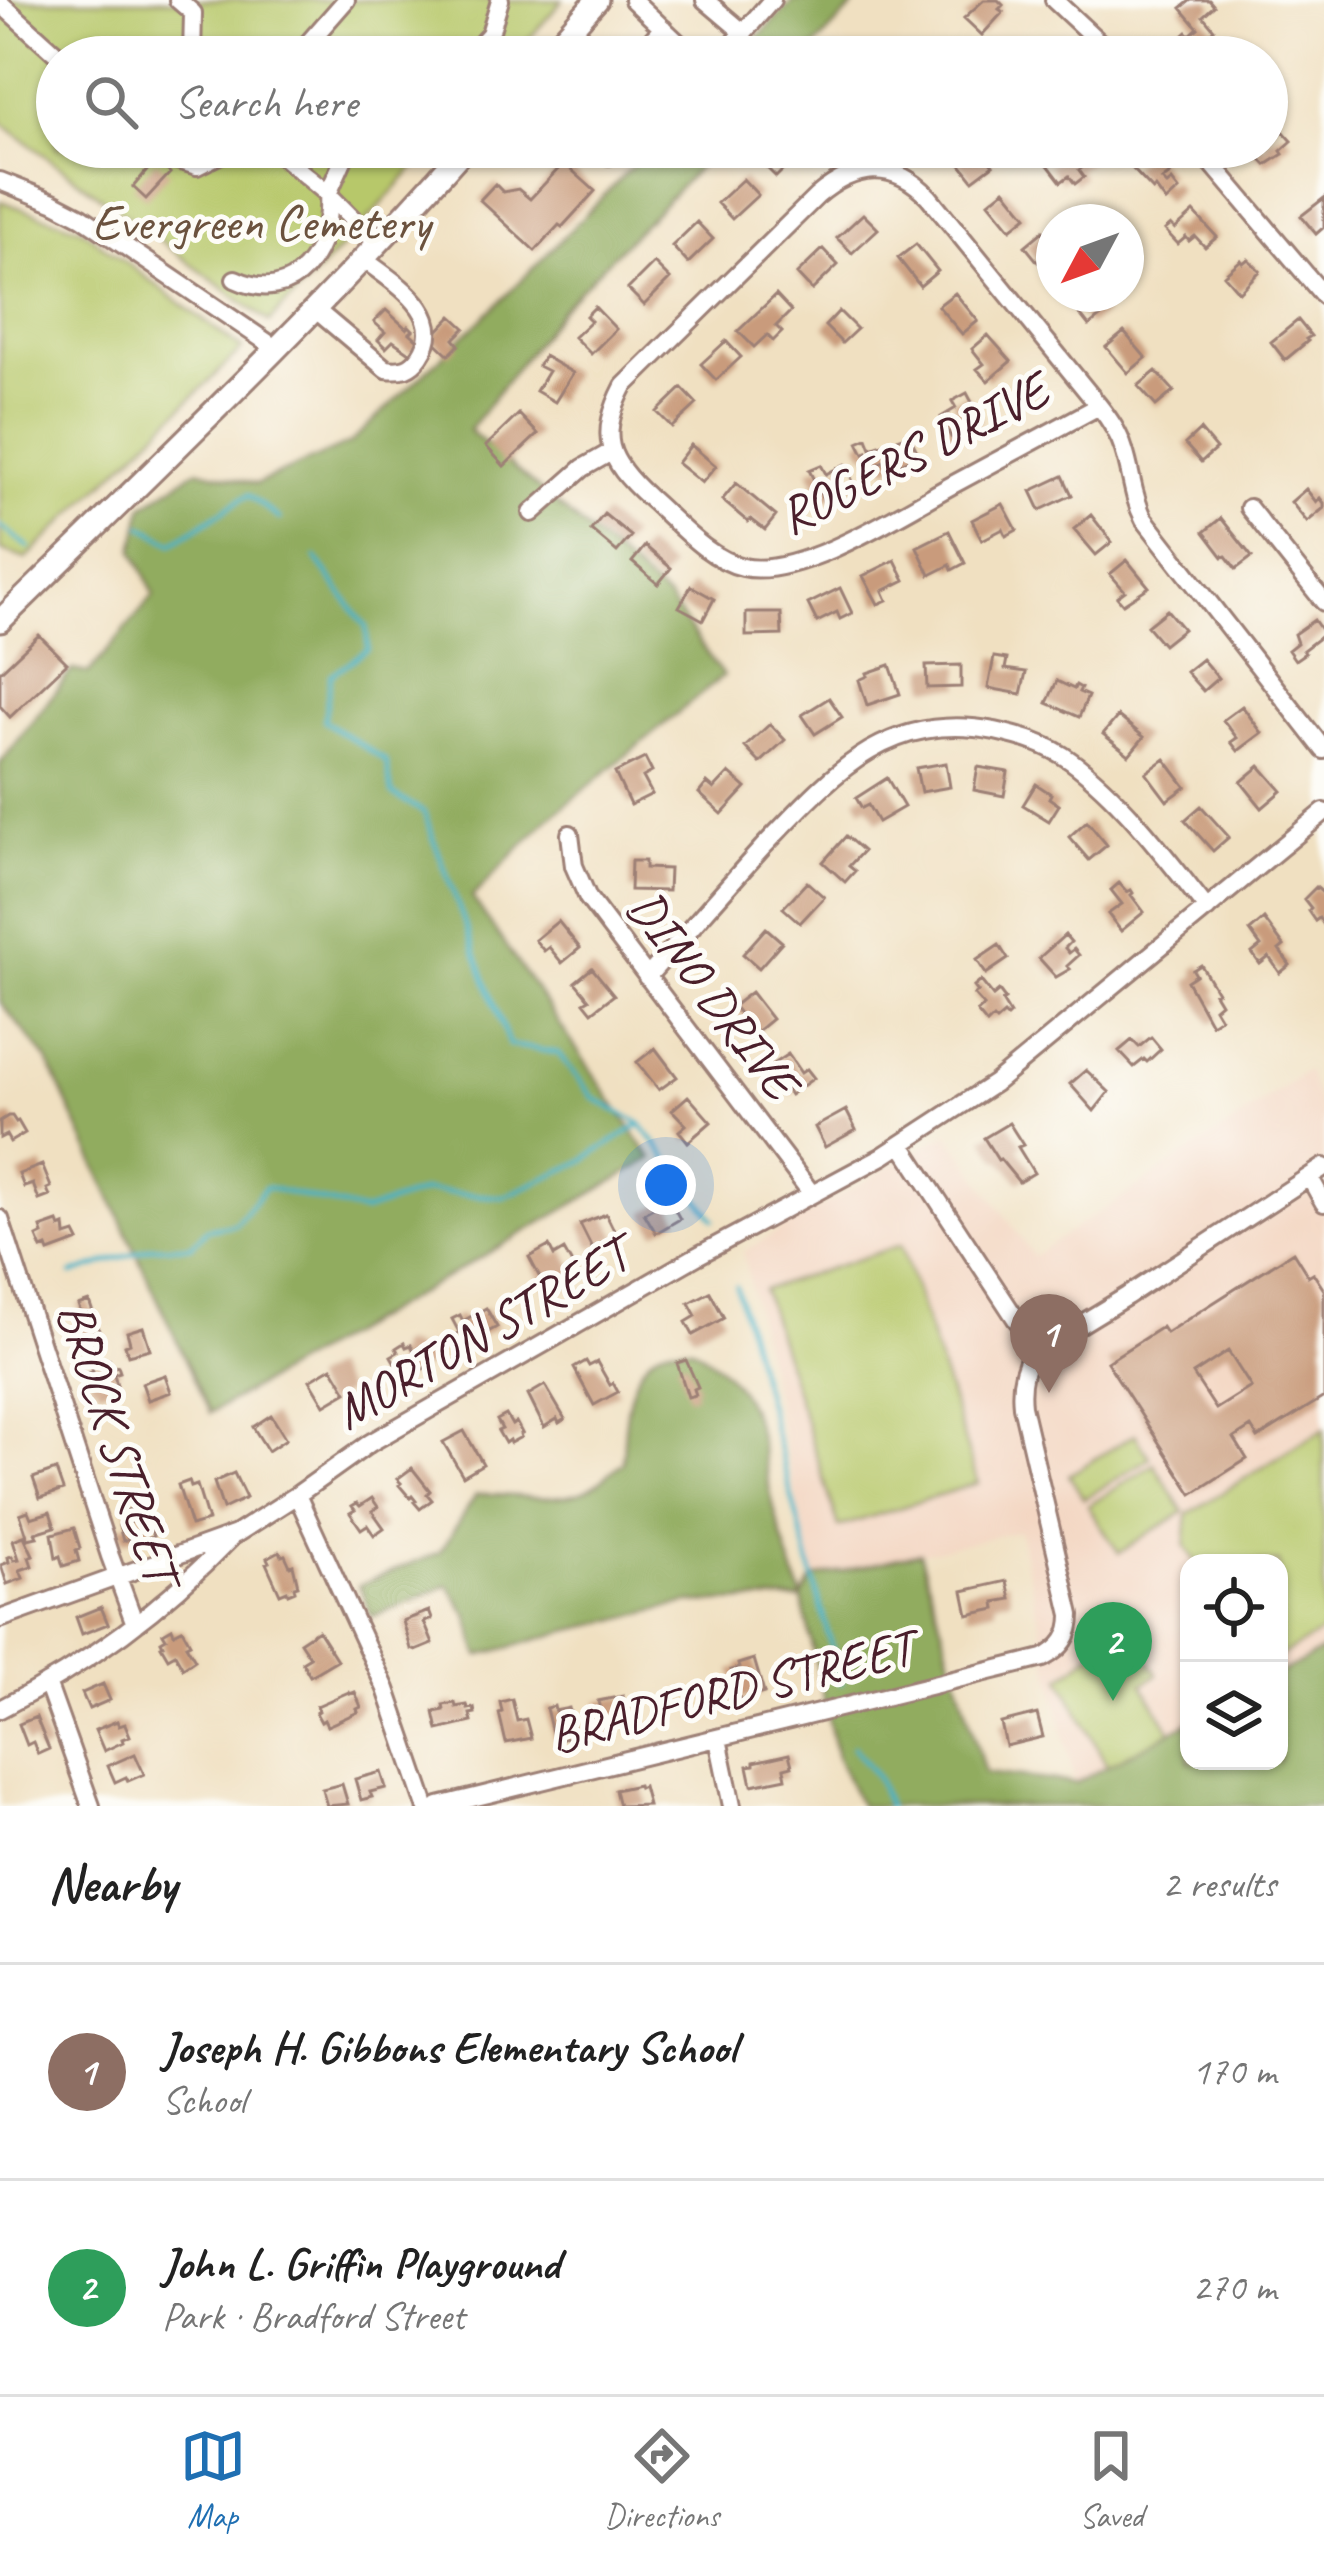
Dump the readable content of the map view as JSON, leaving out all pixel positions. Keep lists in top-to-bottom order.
{
  "streets": {
    "street": [
      "ROGERS DRIVE",
      "DINO DRIVE",
      "MORTON STREET",
      "BROCK STREET",
      "BRADFORD STREET"
    ]
  },
  "crossings": [
    ["DINO DRIVE", "MORTON STREET"],
    ["MORTON STREET", "BROCK STREET"]
  ],
  "parks": ["Evergreen Cemetery"],
  "north": "bottom left",
  "page": {
    "search": "Search here",
    "pins": ["1", "2"],
    "heading": ["Nearby", "2 results"],
    "list": [
      {
        "mark": "1",
        "name": "Joseph H. Gibbons Elementary School",
        "note": "School",
        "value": "170 m"
      },
      {
        "mark": "2",
        "name": "John L. Griffin Playground",
        "note": "Park · Bradford Street",
        "value": "270 m"
      }
    ],
    "nav": ["Map", "Directions", "Saved"]
  }
}
